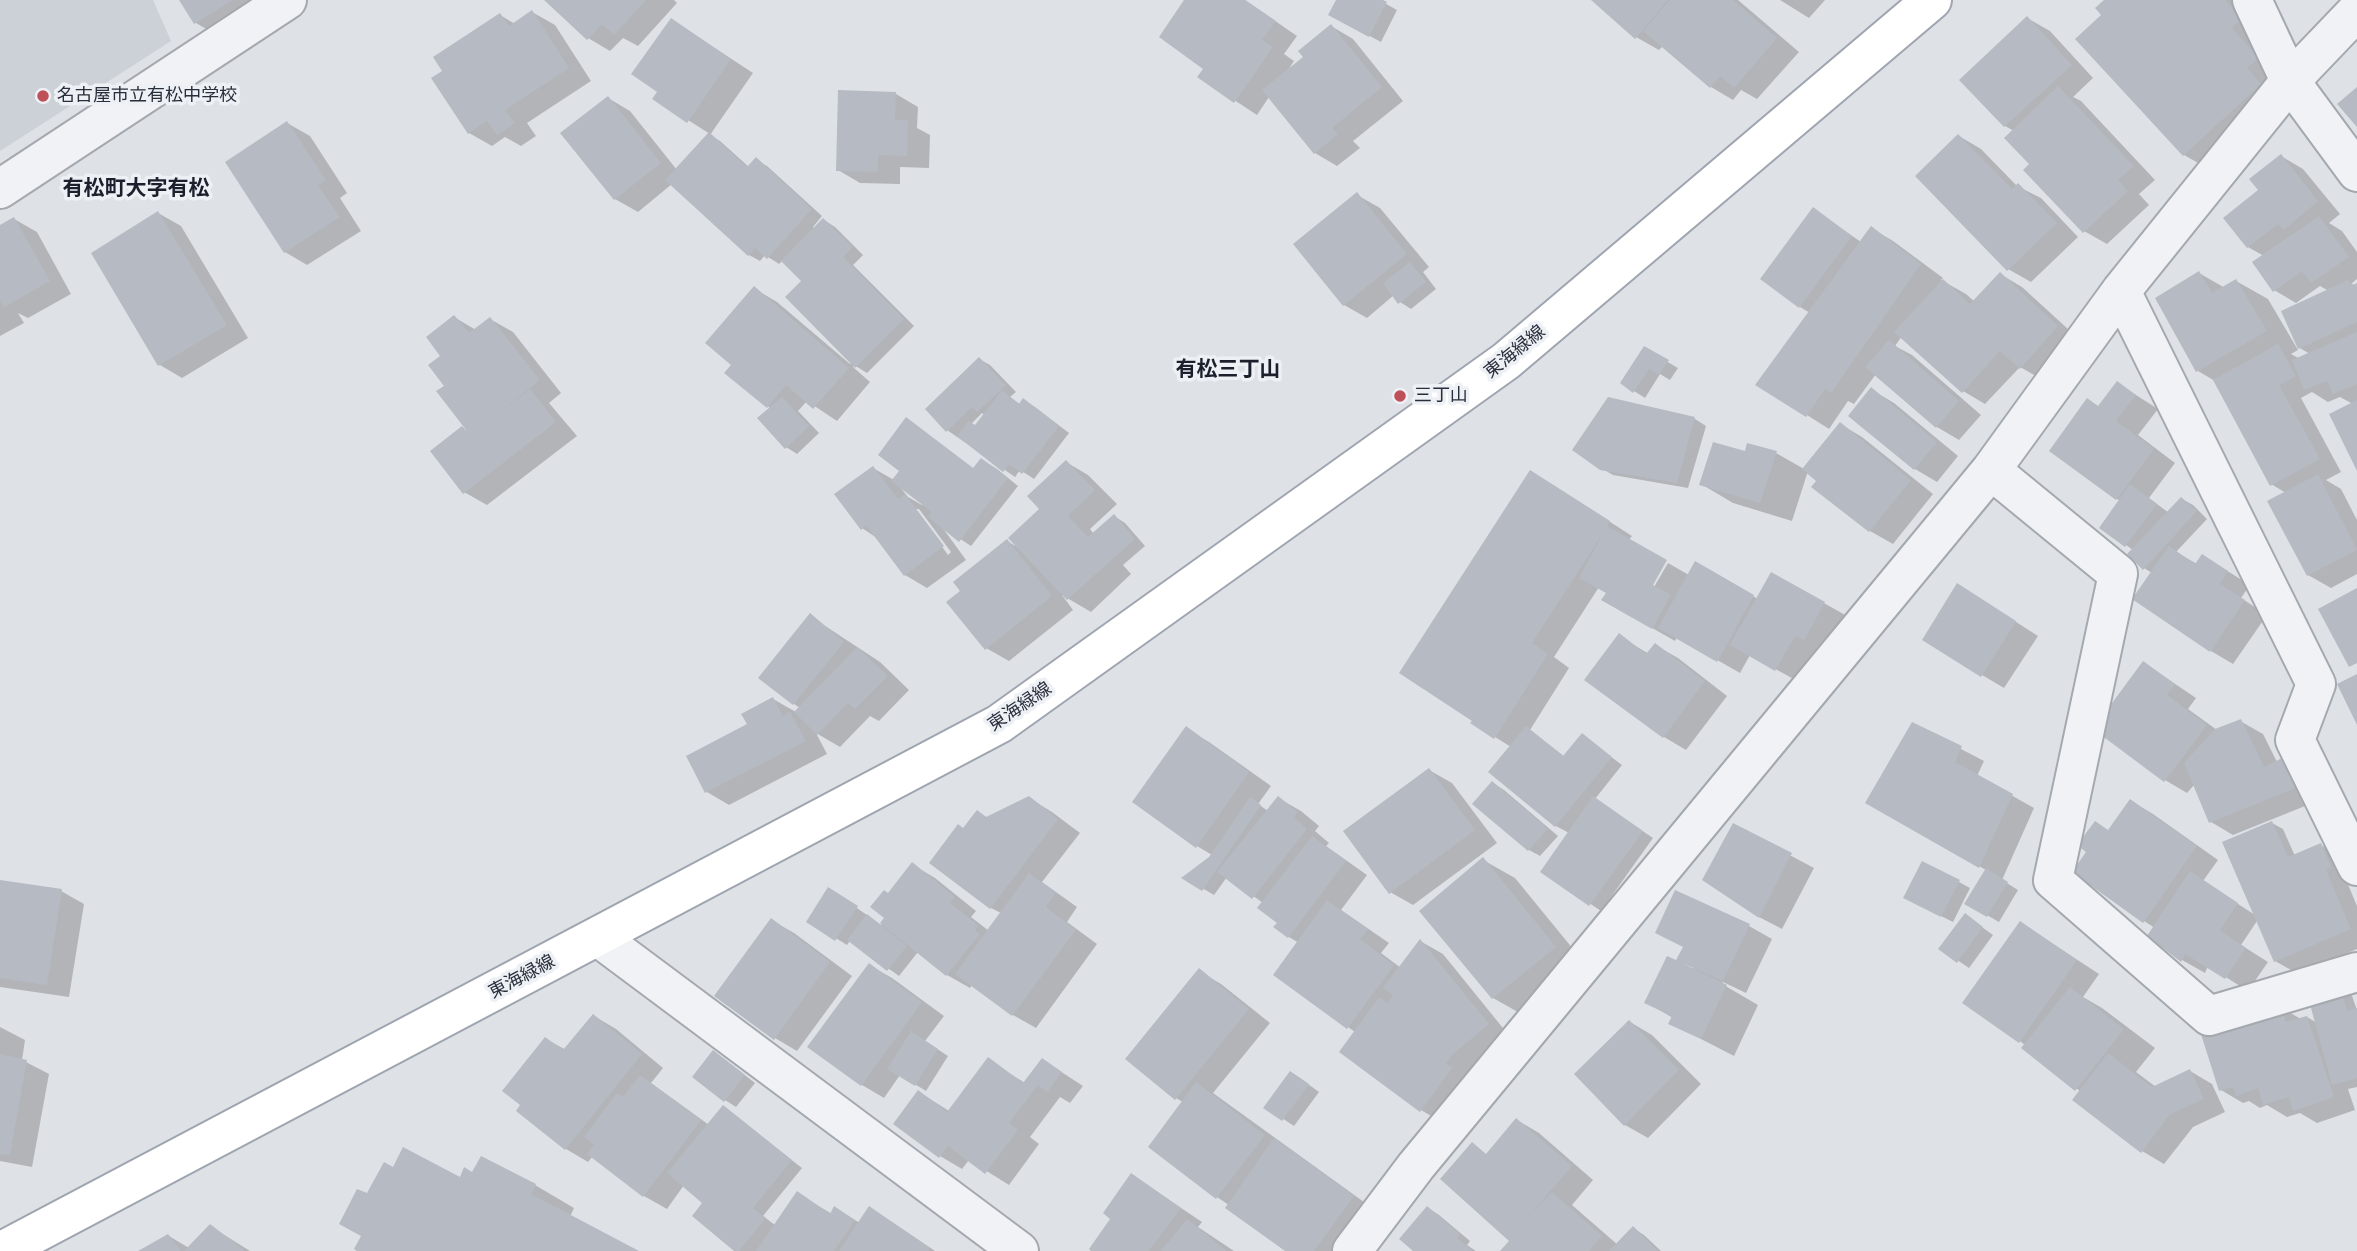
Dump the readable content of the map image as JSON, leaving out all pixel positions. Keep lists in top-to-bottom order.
{
  "streets": {
    "main road": ["東海緑線"]
  },
  "districts": ["有松町大字有松", "有松三丁山"],
  "places": ["名古屋市立有松中学校", "三丁山"]
}
